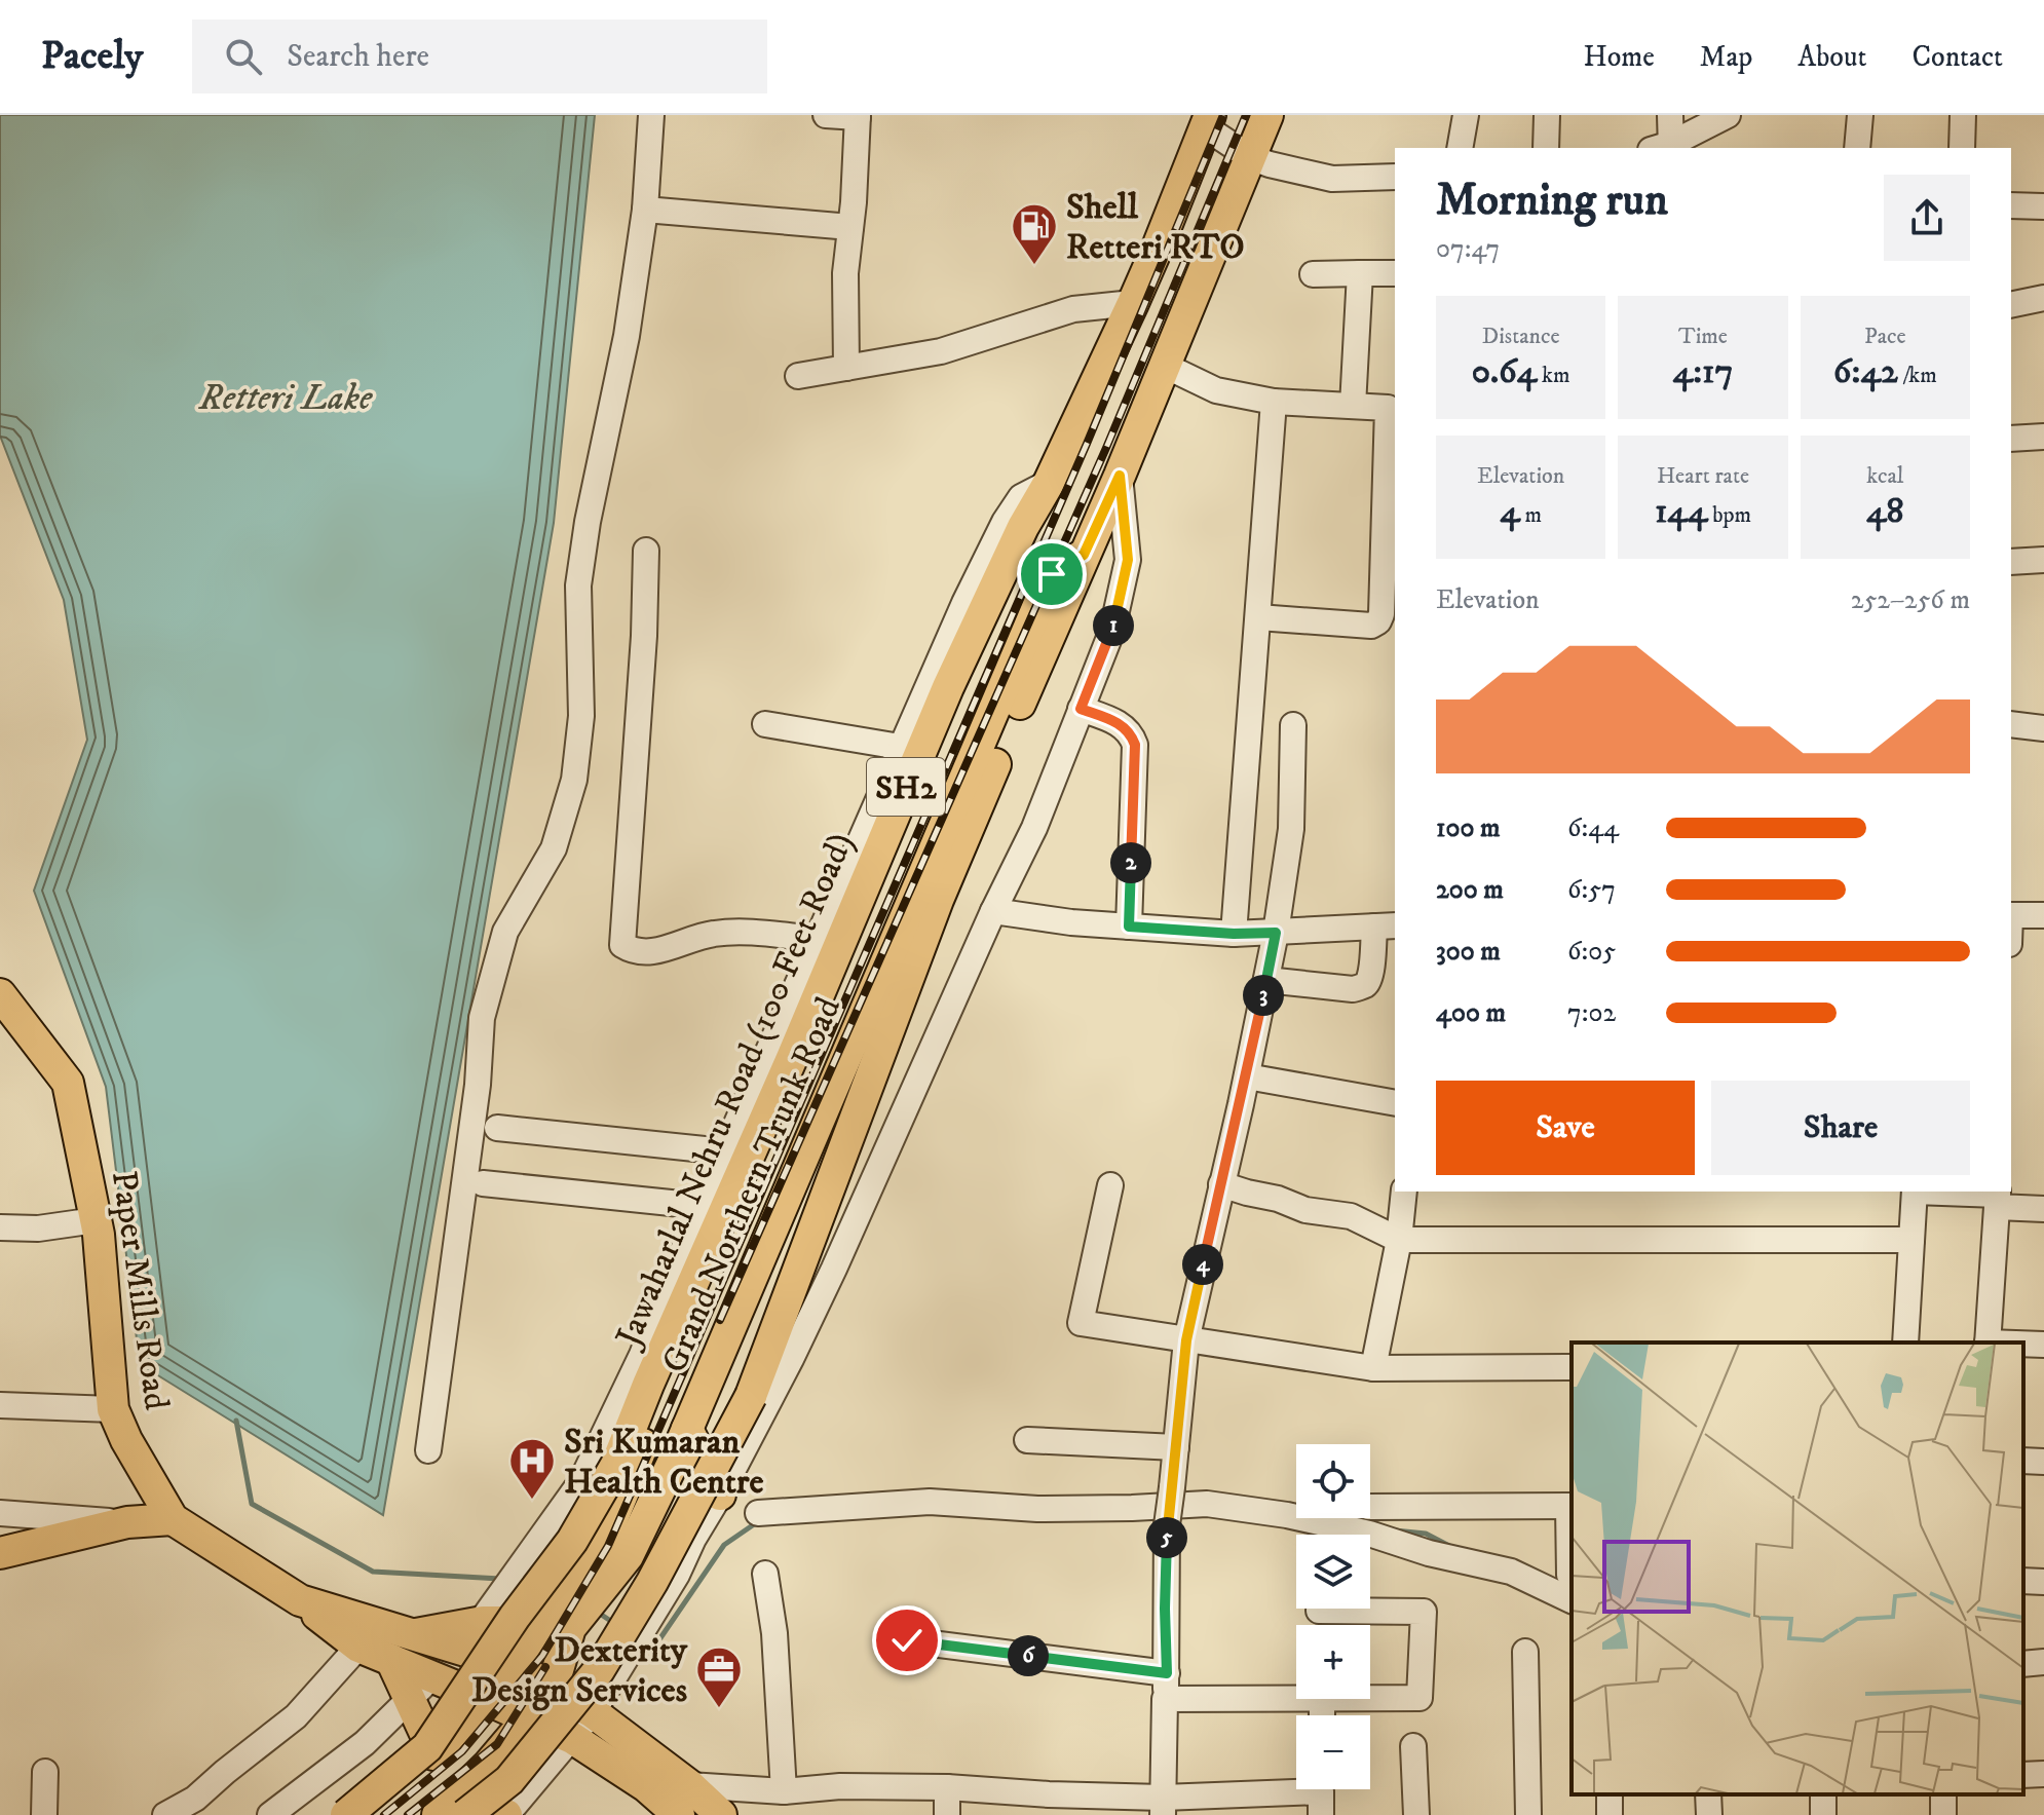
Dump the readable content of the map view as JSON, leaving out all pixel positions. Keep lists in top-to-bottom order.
{
  "streets": {
    "main road": [
      "SH2",
      "Jawaharlal Nehru Road (100 Feet Road)",
      "Grand Northern Trunk Road",
      "Paper Mills Road"
    ]
  },
  "crossings": [
    ["SH2", "Grand Northern Trunk Road"],
    ["Jawaharlal Nehru Road (100 Feet Road)", "Grand Northern Trunk Road"],
    ["Grand Northern Trunk Road", "Paper Mills Road"]
  ],
  "water": ["Retteri Lake"],
  "places": {
    "fuel station": ["Shell Retteri RTO"],
    "hospital": ["Sri Kumaran Health Centre"],
    "office": ["Dexterity Design Services"]
  },
  "page": {
    "header": "Pacely",
    "search": "Search here",
    "nav": [
      "Home",
      "Map",
      "About",
      "Contact"
    ],
    "heading": ["Morning run", "07:47"],
    "stats": [
      ["Distance", "0.64 km"],
      ["Time", "4:17"],
      ["Pace", "6:42 /km"],
      ["Elevation", "4 m"],
      ["Heart rate", "144 bpm"],
      ["kcal", "48"]
    ],
    "chart": ["Elevation", "252–256 m"],
    "pins": [
      "1",
      "2",
      "3",
      "4",
      "5",
      "6"
    ],
    "list": [
      {
        "name": "100 m",
        "note": "6:44"
      },
      {
        "name": "200 m",
        "note": "6:57"
      },
      {
        "name": "300 m",
        "note": "6:05"
      },
      {
        "name": "400 m",
        "note": "7:02"
      }
    ],
    "buttons": ["Save", "Share"],
    "map_buttons": ["+", "−"]
  }
}
